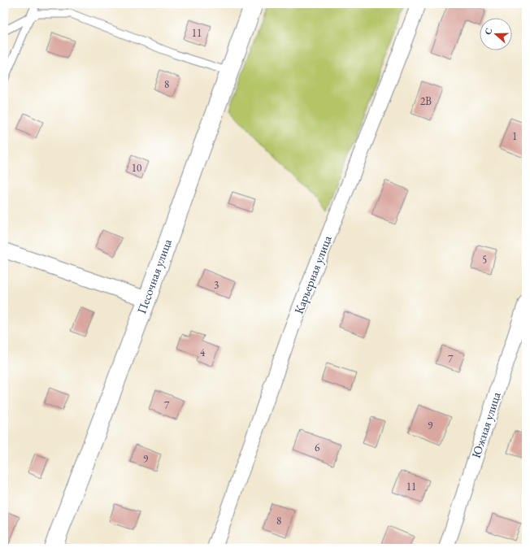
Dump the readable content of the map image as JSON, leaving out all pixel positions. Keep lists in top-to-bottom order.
{
  "streets": {
    "street": ["Карьерная улица", "Песочная улица", "Южная улица"]
  },
  "house_numbers": [
    "11",
    "8",
    "2В",
    "1",
    "10",
    "5",
    "3",
    "4",
    "7",
    "7",
    "9",
    "6",
    "9",
    "11",
    "8"
  ],
  "north": "left"
}
